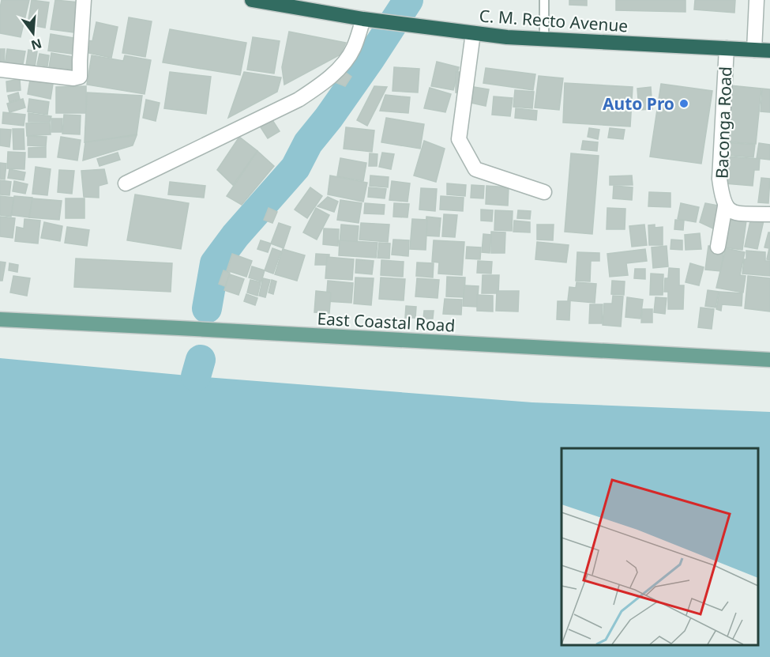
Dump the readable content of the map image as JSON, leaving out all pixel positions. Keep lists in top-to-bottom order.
{
  "streets": {
    "highway": ["C. M. Recto Avenue"],
    "main road": ["East Coastal Road"],
    "street": ["Baconga Road"]
  },
  "crossings": [
    ["C. M. Recto Avenue", "Baconga Road"]
  ],
  "places": ["Auto Pro"],
  "north": "bottom"
}
